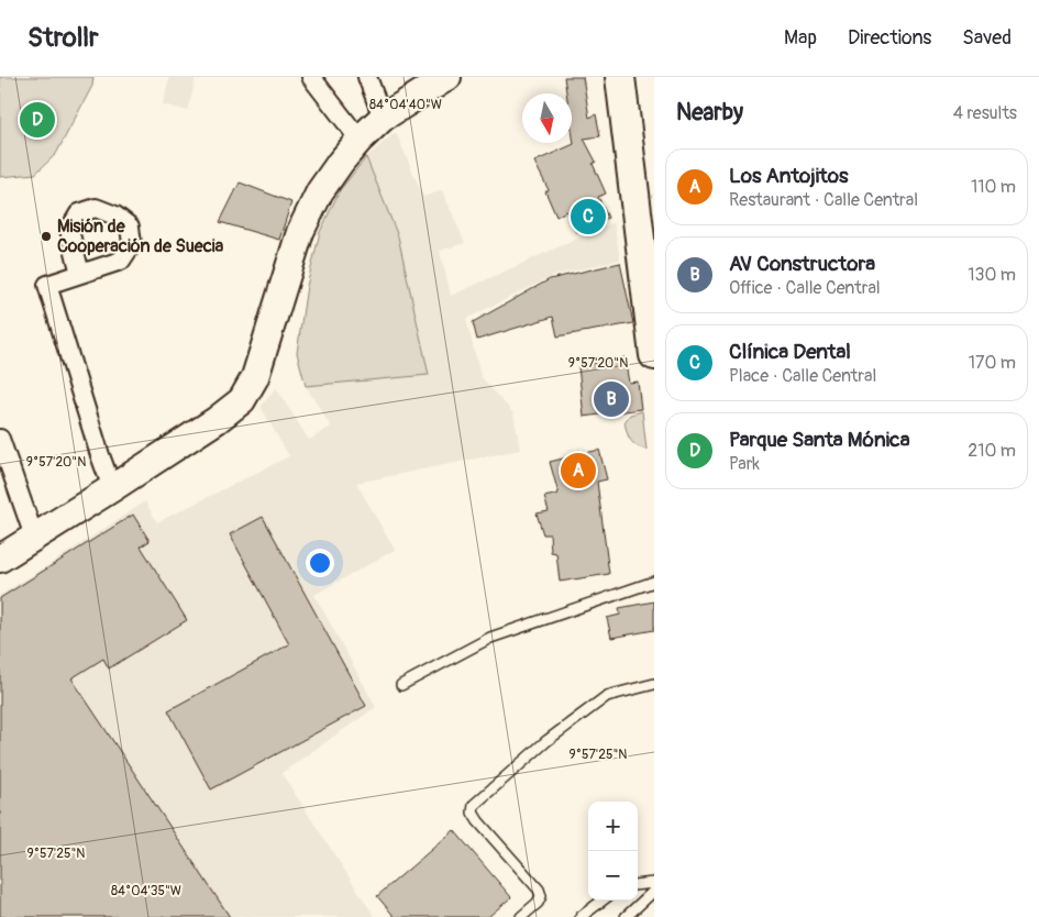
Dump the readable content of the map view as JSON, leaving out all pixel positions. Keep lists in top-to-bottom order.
{
  "places": ["Misión de Cooperación de Suecia"],
  "north": "bottom",
  "page": {
    "header": "Strollr",
    "nav": ["Map", "Directions", "Saved"],
    "heading": ["Nearby", "4 results"],
    "pins": [
      "D",
      "C",
      "B",
      "A"
    ],
    "list": [
      {
        "mark": "A",
        "name": "Los Antojitos",
        "note": "Restaurant · Calle Central",
        "value": "110 m"
      },
      {
        "mark": "B",
        "name": "AV Constructora",
        "note": "Office · Calle Central",
        "value": "130 m"
      },
      {
        "mark": "C",
        "name": "Clínica Dental",
        "note": "Place · Calle Central",
        "value": "170 m"
      },
      {
        "mark": "D",
        "name": "Parque Santa Mónica",
        "note": "Park",
        "value": "210 m"
      }
    ],
    "map_buttons": ["+", "−"]
  },
  "coordinates": [
    "84°04'40\"W",
    "9°57'20\"N",
    "9°57'25\"N",
    "84°04'35\"W"
  ]
}
